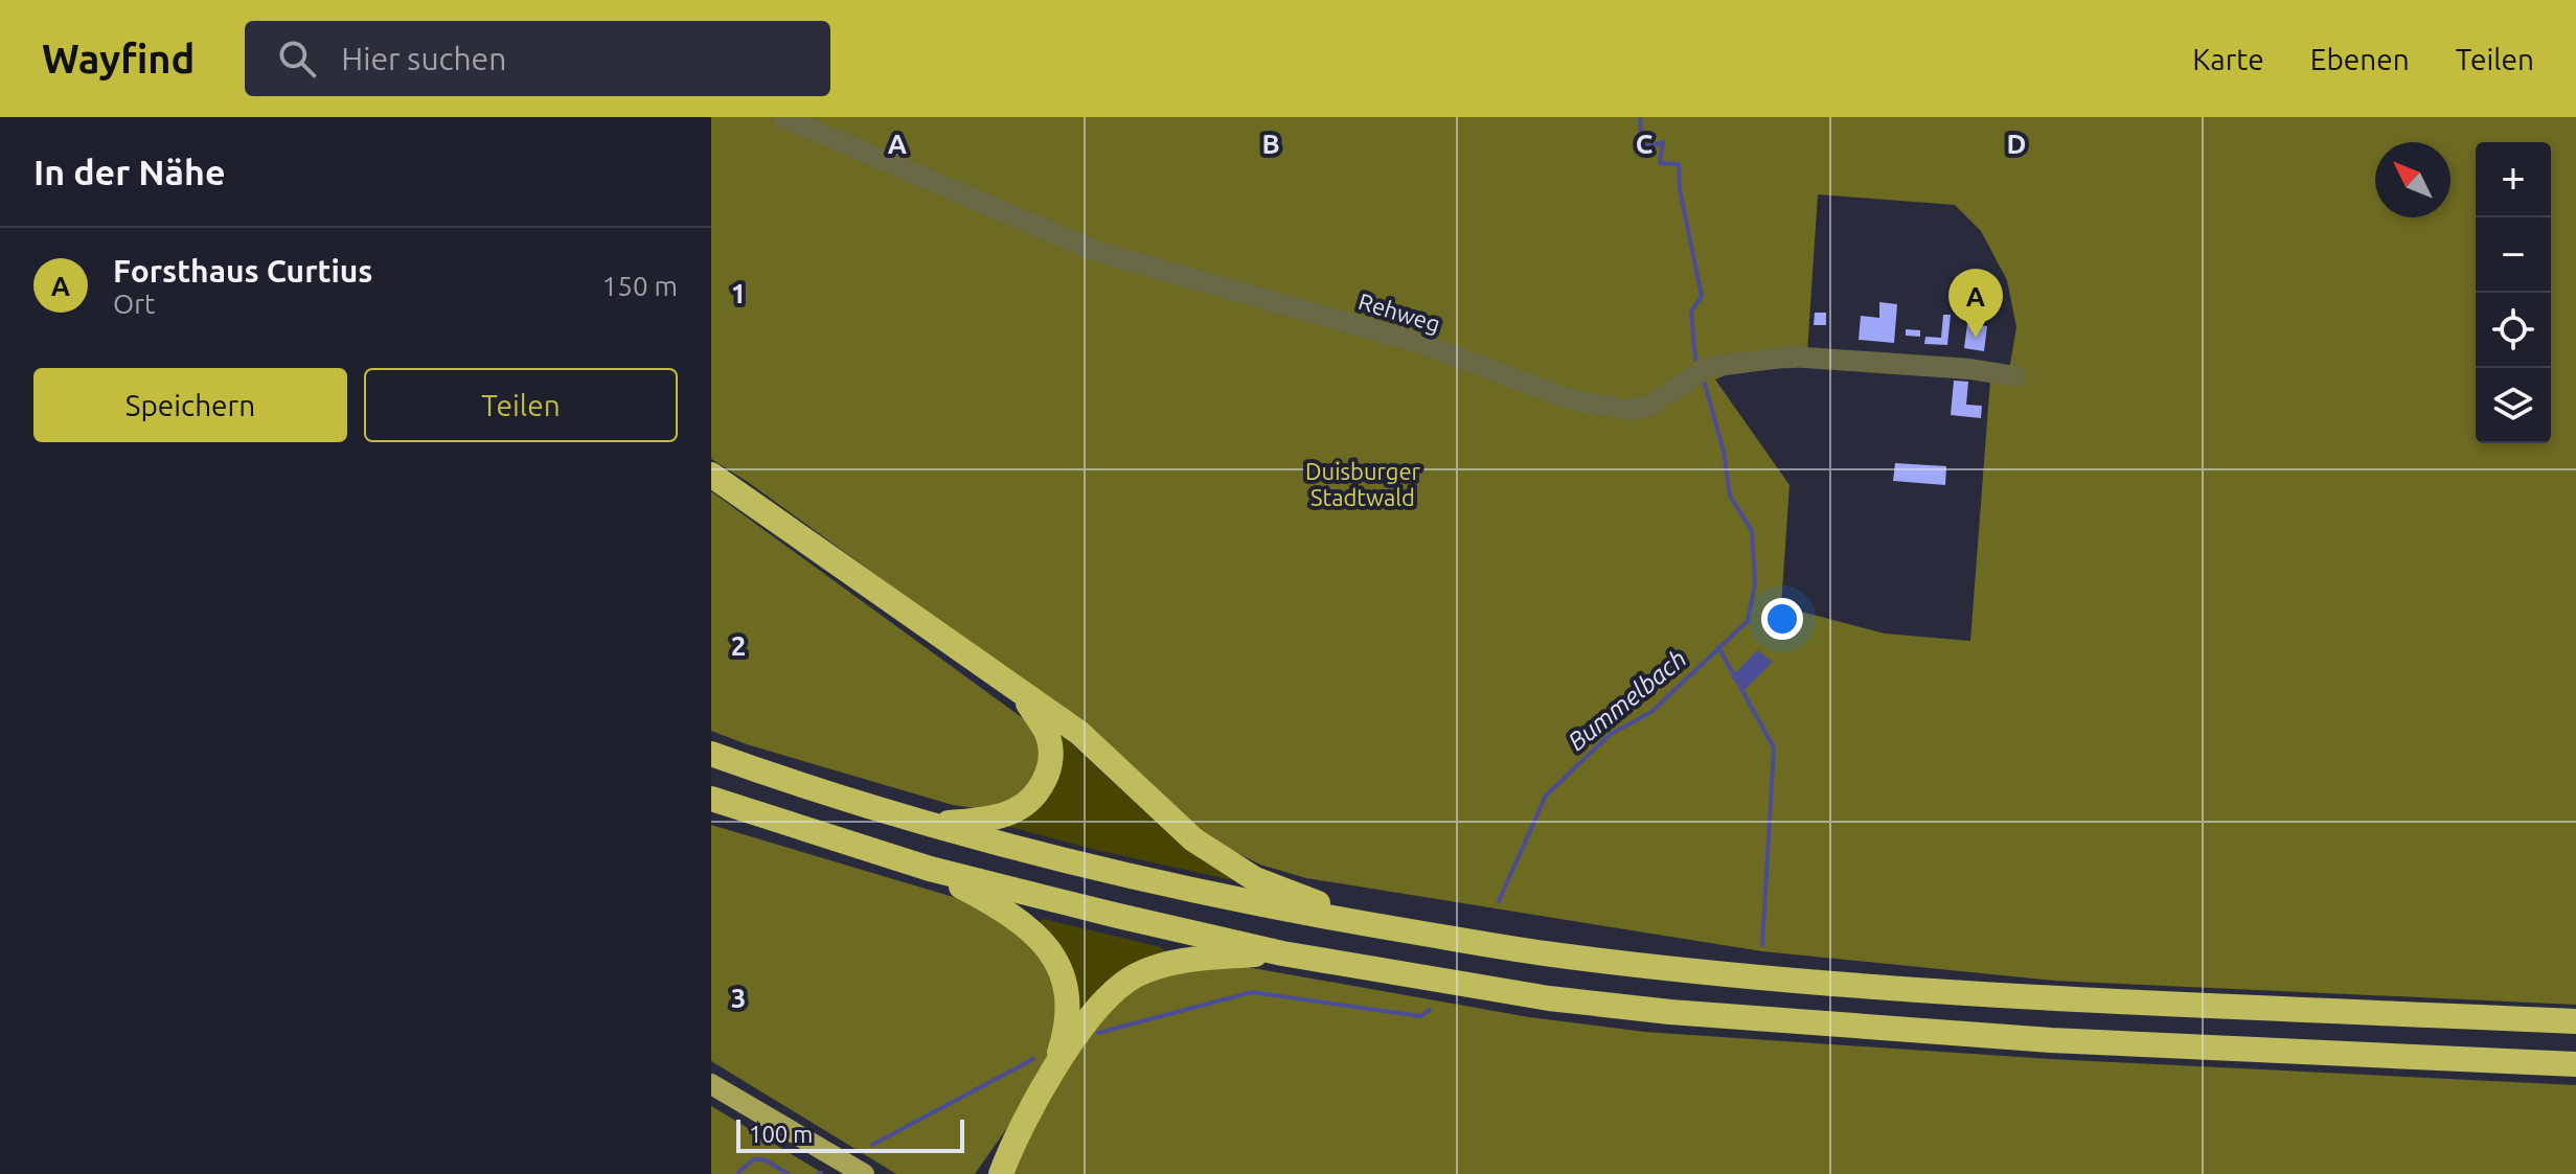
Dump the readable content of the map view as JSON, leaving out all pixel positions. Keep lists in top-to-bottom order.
{
  "streets": {
    "lane": ["Rehweg"]
  },
  "water": ["Bummelbach"],
  "parks": ["Duisburger Stadtwald"],
  "scale_bar": "100 m",
  "north": "top left",
  "page": {
    "header": "Wayfind",
    "search": "Hier suchen",
    "nav": ["Karte", "Ebenen", "Teilen"],
    "heading": "In der Nähe",
    "map_buttons": ["+", "−"],
    "list": [
      {
        "mark": "A",
        "name": "Forsthaus Curtius",
        "note": "Ort",
        "value": "150 m"
      }
    ],
    "pins": "A",
    "buttons": ["Speichern", "Teilen"],
    "scale": "100 m"
  },
  "grid": {
    "columns": [
      "A",
      "B",
      "C",
      "D"
    ],
    "rows": ["1", "2", "3"]
  }
}
